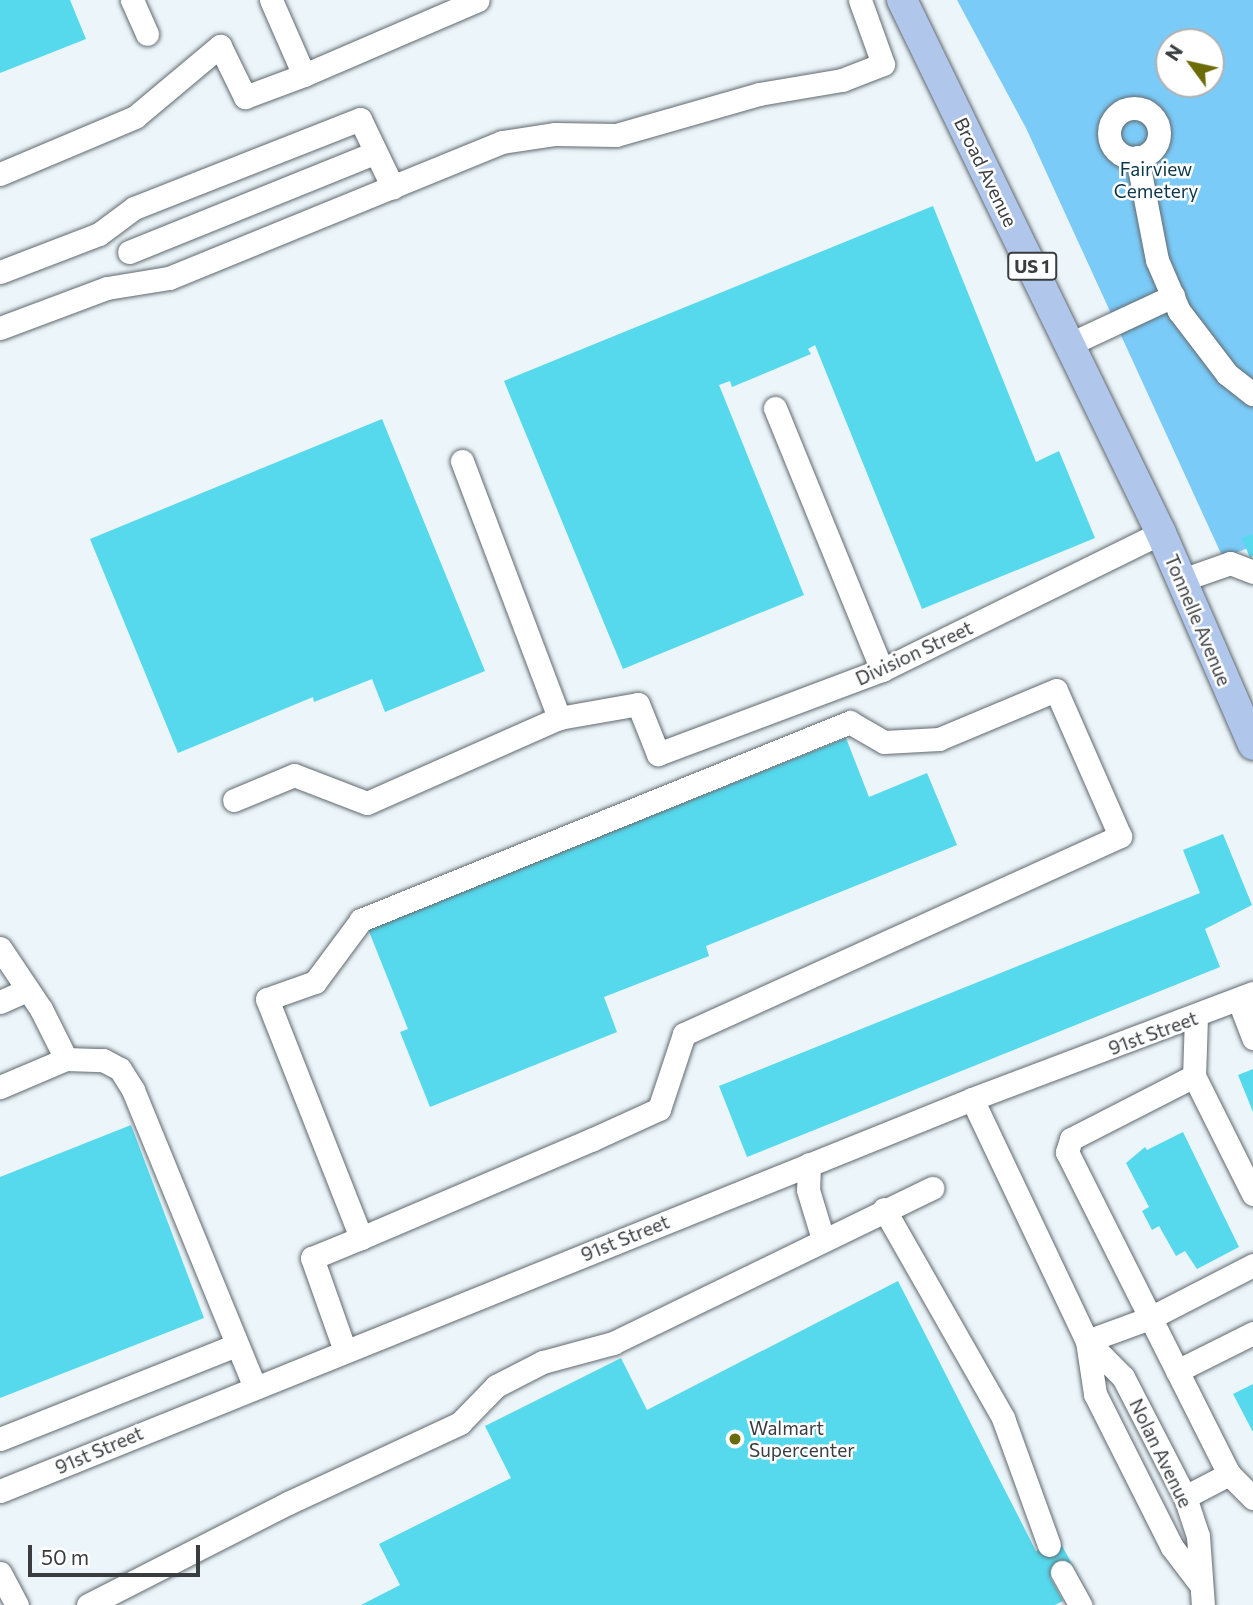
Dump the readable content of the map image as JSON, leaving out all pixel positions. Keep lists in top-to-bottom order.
{
  "streets": {
    "main road": ["Broad Avenue", "US 1", "Tonnelle Avenue"],
    "street": ["Division Street", "91st Street", "Nolan Avenue"]
  },
  "crossings": [
    ["Broad Avenue", "Tonnelle Avenue"],
    ["Broad Avenue", "Division Street"],
    ["Tonnelle Avenue", "Division Street"],
    ["91st Street", "Nolan Avenue"]
  ],
  "parks": ["Fairview Cemetery"],
  "places": ["Walmart Supercenter"],
  "scale_bar": "50 m",
  "north": "top left"
}
